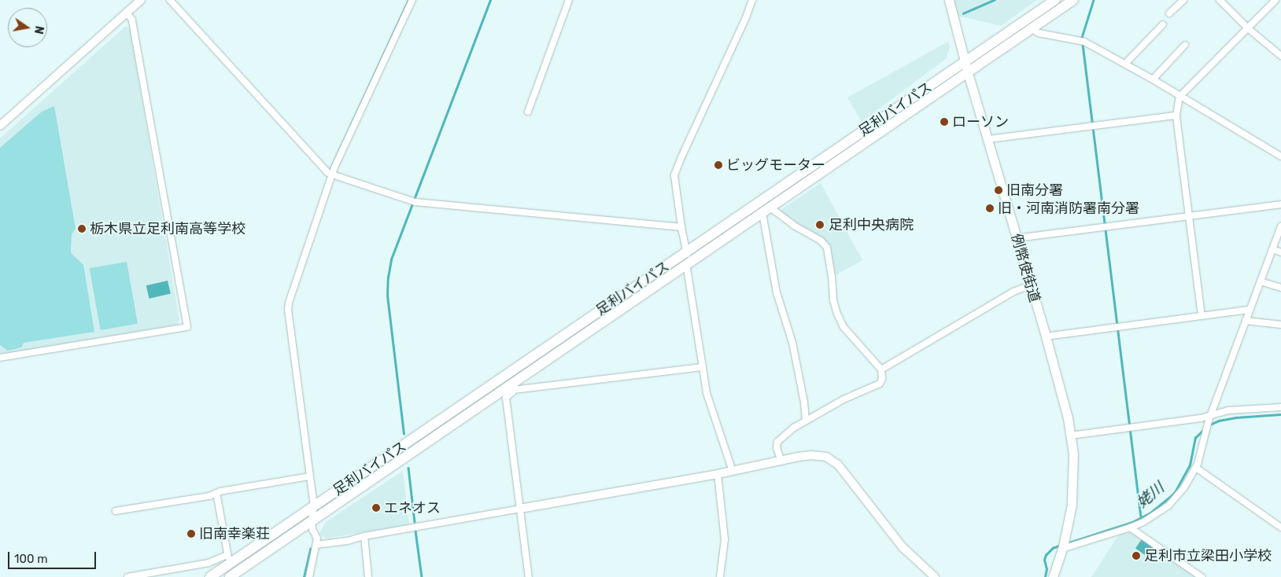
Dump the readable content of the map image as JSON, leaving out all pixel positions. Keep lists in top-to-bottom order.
{
  "streets": {
    "highway": ["足利バイパス"],
    "main road": ["例幣使街道"]
  },
  "crossings": [
    ["足利バイパス", "例幣使街道"]
  ],
  "water": ["姥川"],
  "places": [
    "ローソン",
    "ビッグモーター",
    "旧南分署",
    "旧・河南消防署南分署",
    "足利中央病院",
    "栃木県立足利南高等学校",
    "エネオス",
    "旧南幸楽荘",
    "足利市立梁田小学校"
  ],
  "scale_bar": "100 m",
  "north": "right"
}
